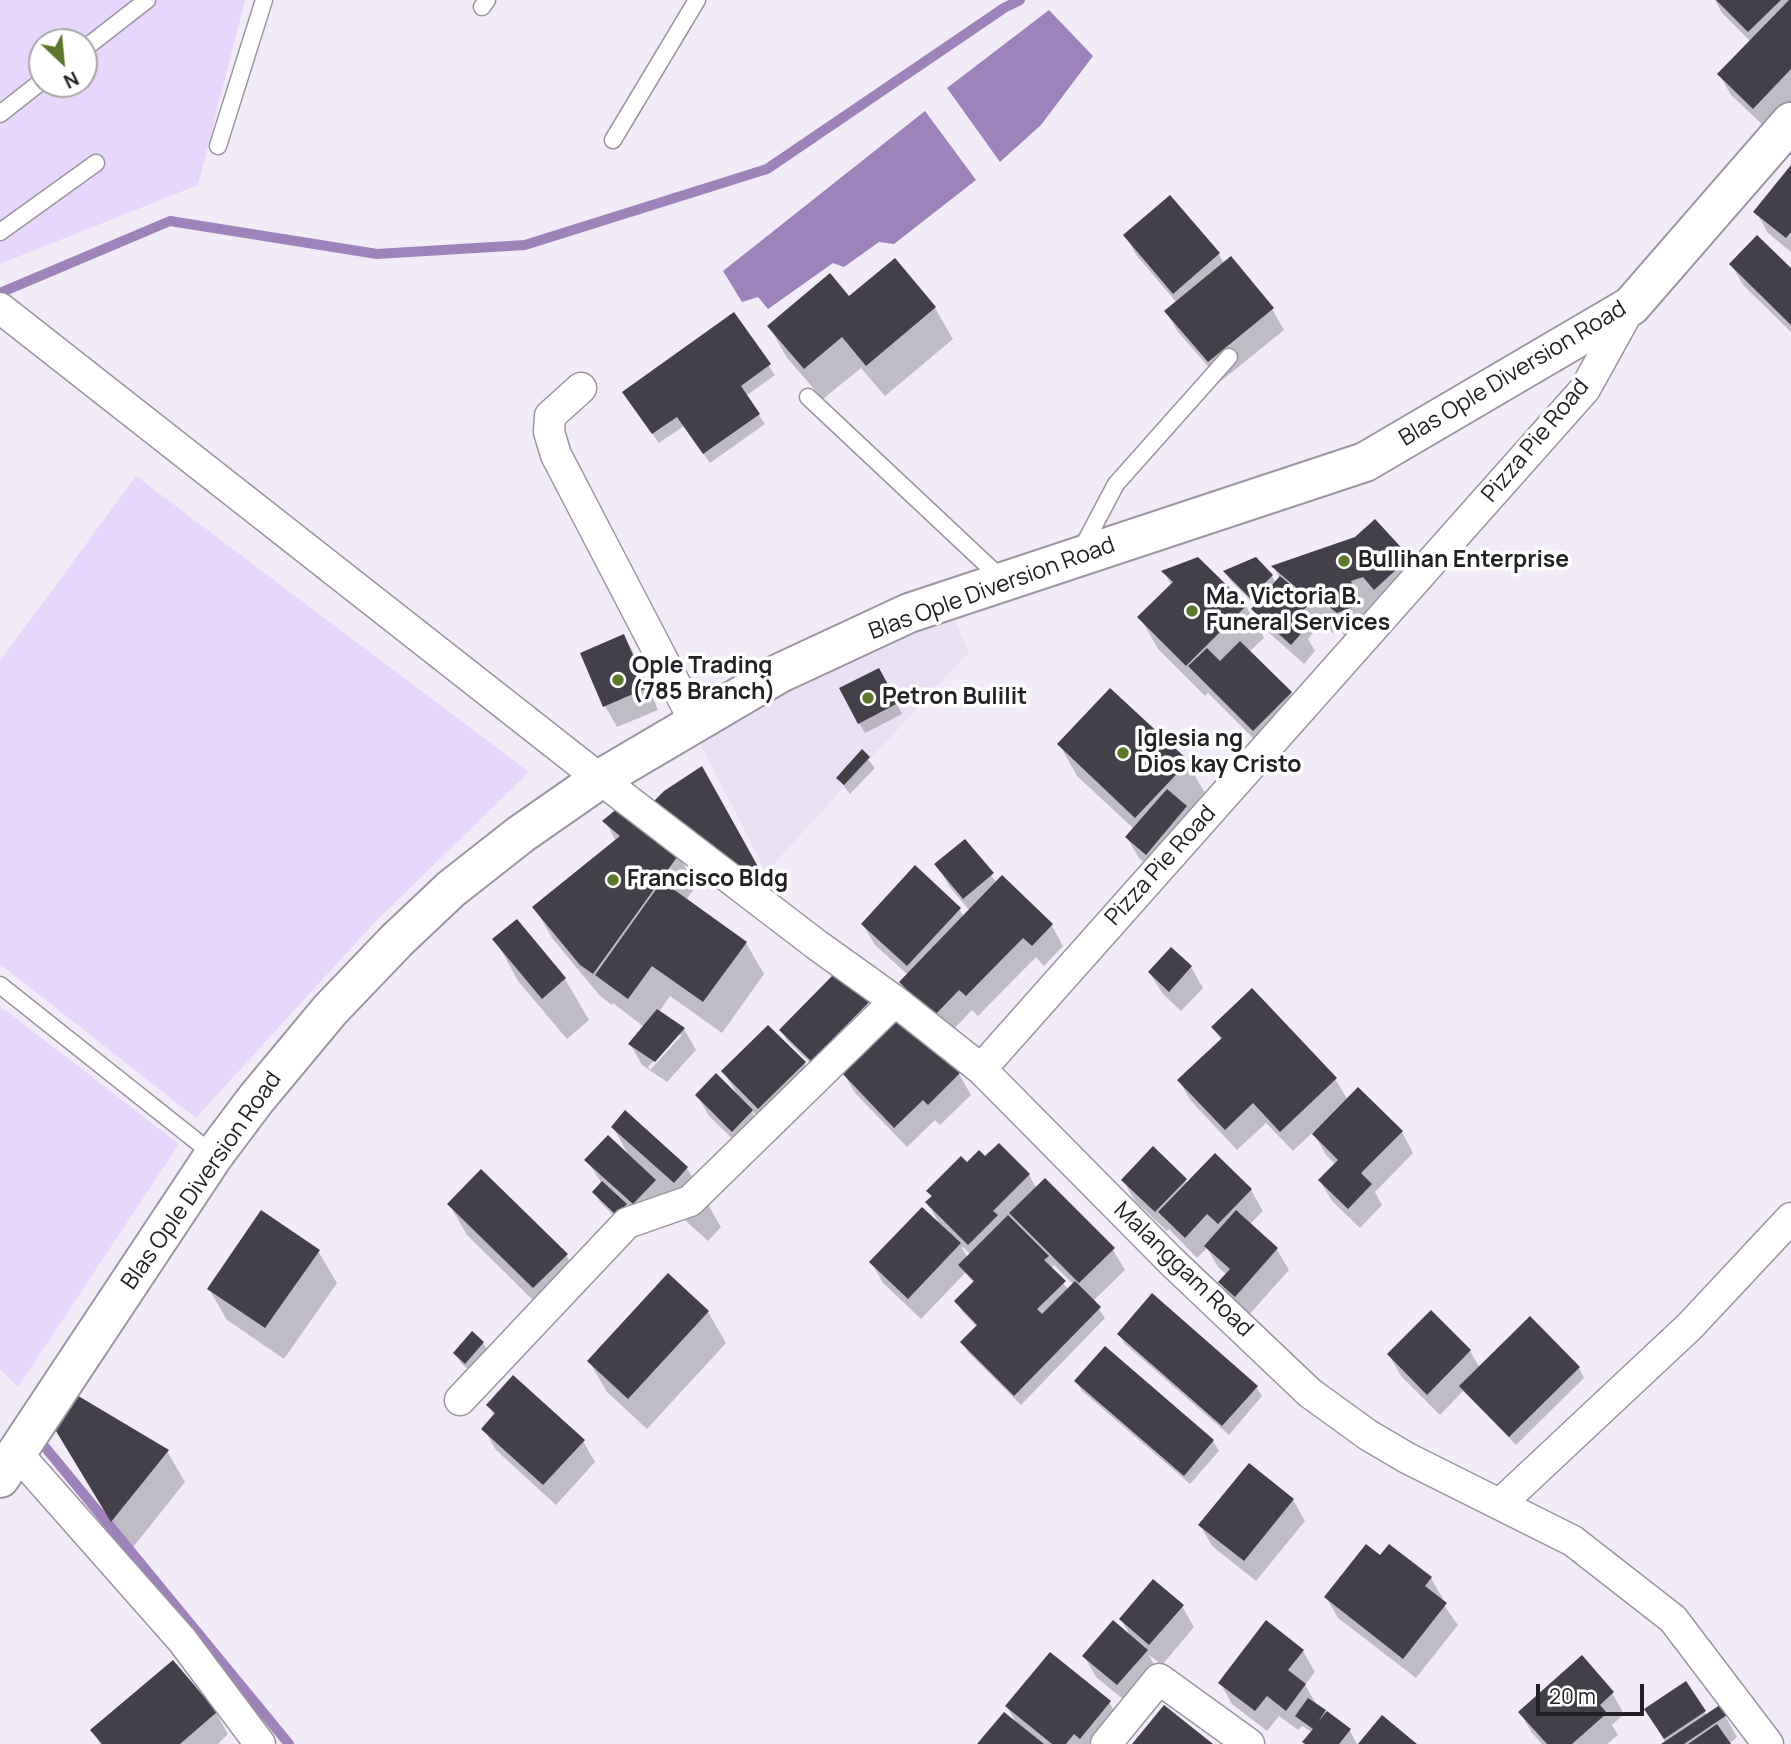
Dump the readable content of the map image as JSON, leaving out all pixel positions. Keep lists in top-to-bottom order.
{
  "streets": {
    "main road": ["Blas Ople Diversion Road"],
    "street": ["Pizza Pie Road", "Malanggam Road"]
  },
  "crossings": [
    ["Blas Ople Diversion Road", "Pizza Pie Road"],
    ["Blas Ople Diversion Road", "Malanggam Road"],
    ["Pizza Pie Road", "Malanggam Road"]
  ],
  "places": [
    "Bullihan Enterprise",
    "Ma. Victoria B. Funeral Services",
    "Ople Trading (785 Branch)",
    "Petron Bulilit",
    "Iglesia ng Dios kay Cristo",
    "Francisco Bldg"
  ],
  "scale_bar": "20 m",
  "north": "bottom right"
}
